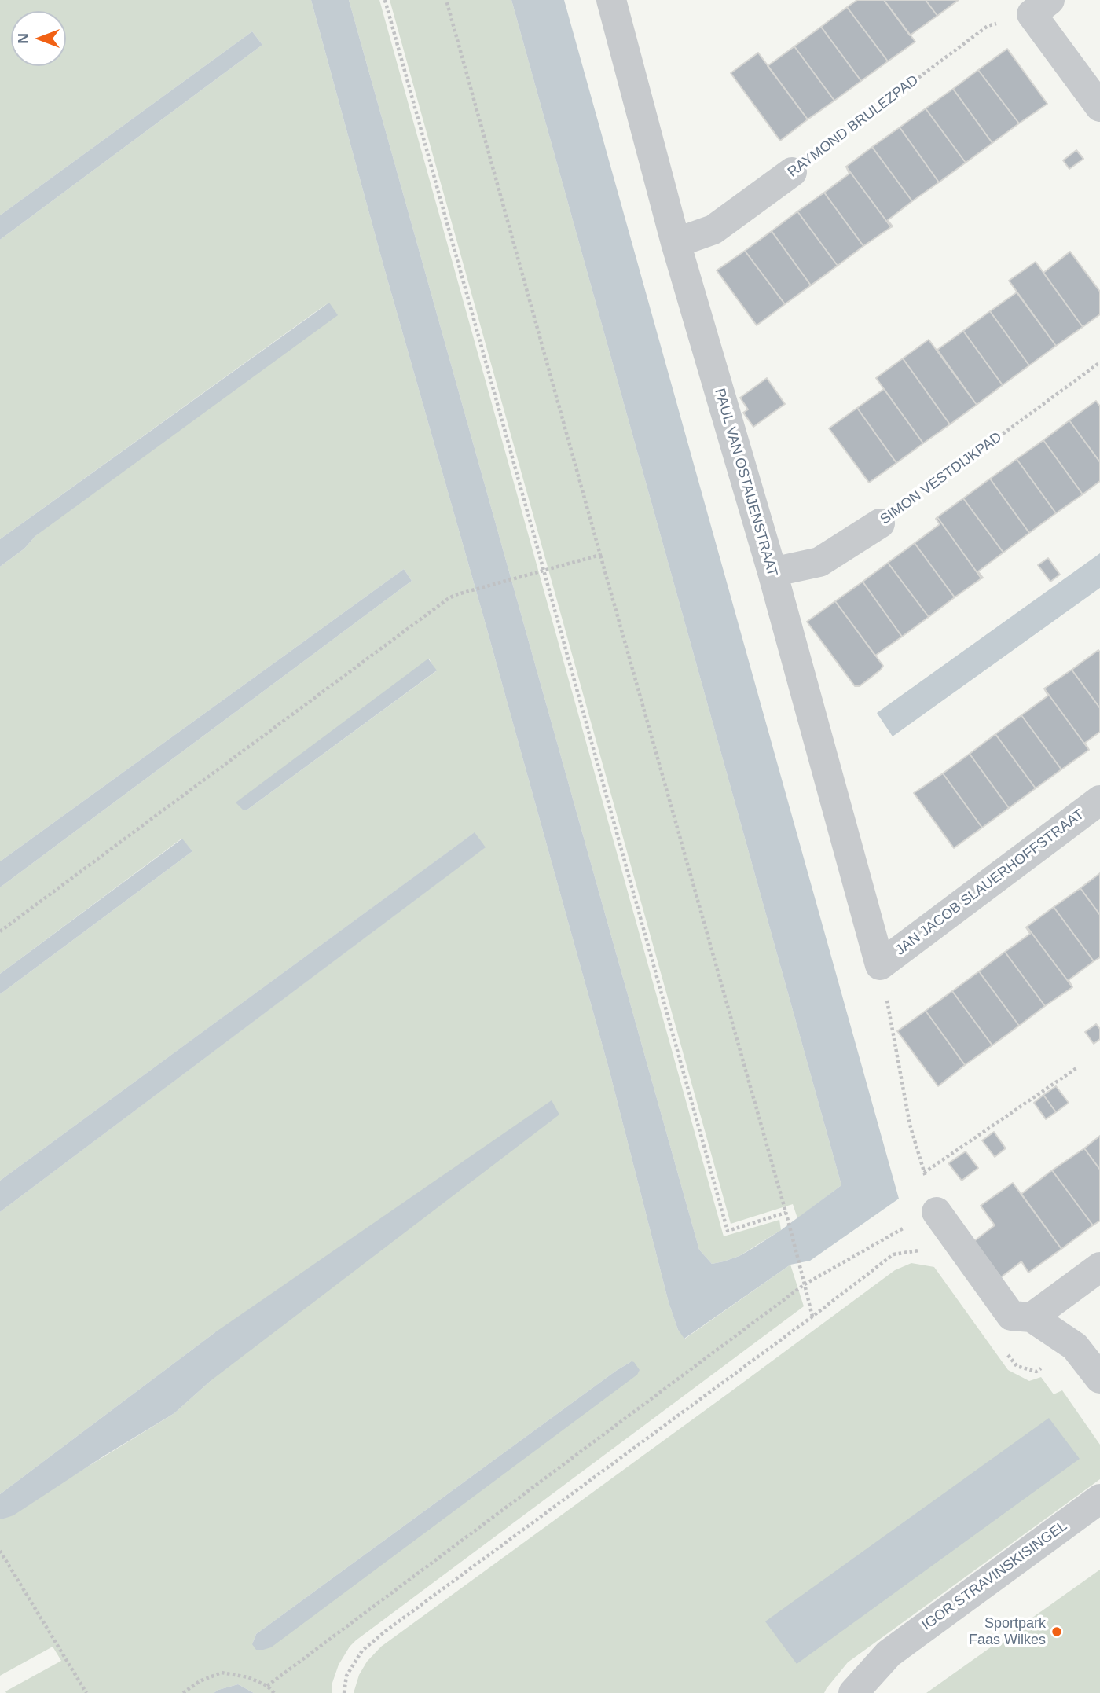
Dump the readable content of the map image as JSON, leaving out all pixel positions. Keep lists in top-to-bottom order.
{
  "streets": {
    "street": [
      "RAYMOND BRULEZPAD",
      "SIMON VESTDIJKPAD",
      "PAUL VAN OSTAIJENSTRAAT",
      "JAN JACOB SLAUERHOFFSTRAAT",
      "IGOR STRAVINSKISINGEL"
    ]
  },
  "crossings": [
    ["RAYMOND BRULEZPAD", "PAUL VAN OSTAIJENSTRAAT"],
    ["SIMON VESTDIJKPAD", "PAUL VAN OSTAIJENSTRAAT"],
    ["PAUL VAN OSTAIJENSTRAAT", "JAN JACOB SLAUERHOFFSTRAAT"]
  ],
  "places": ["Sportpark Faas Wilkes"],
  "north": "left"
}
